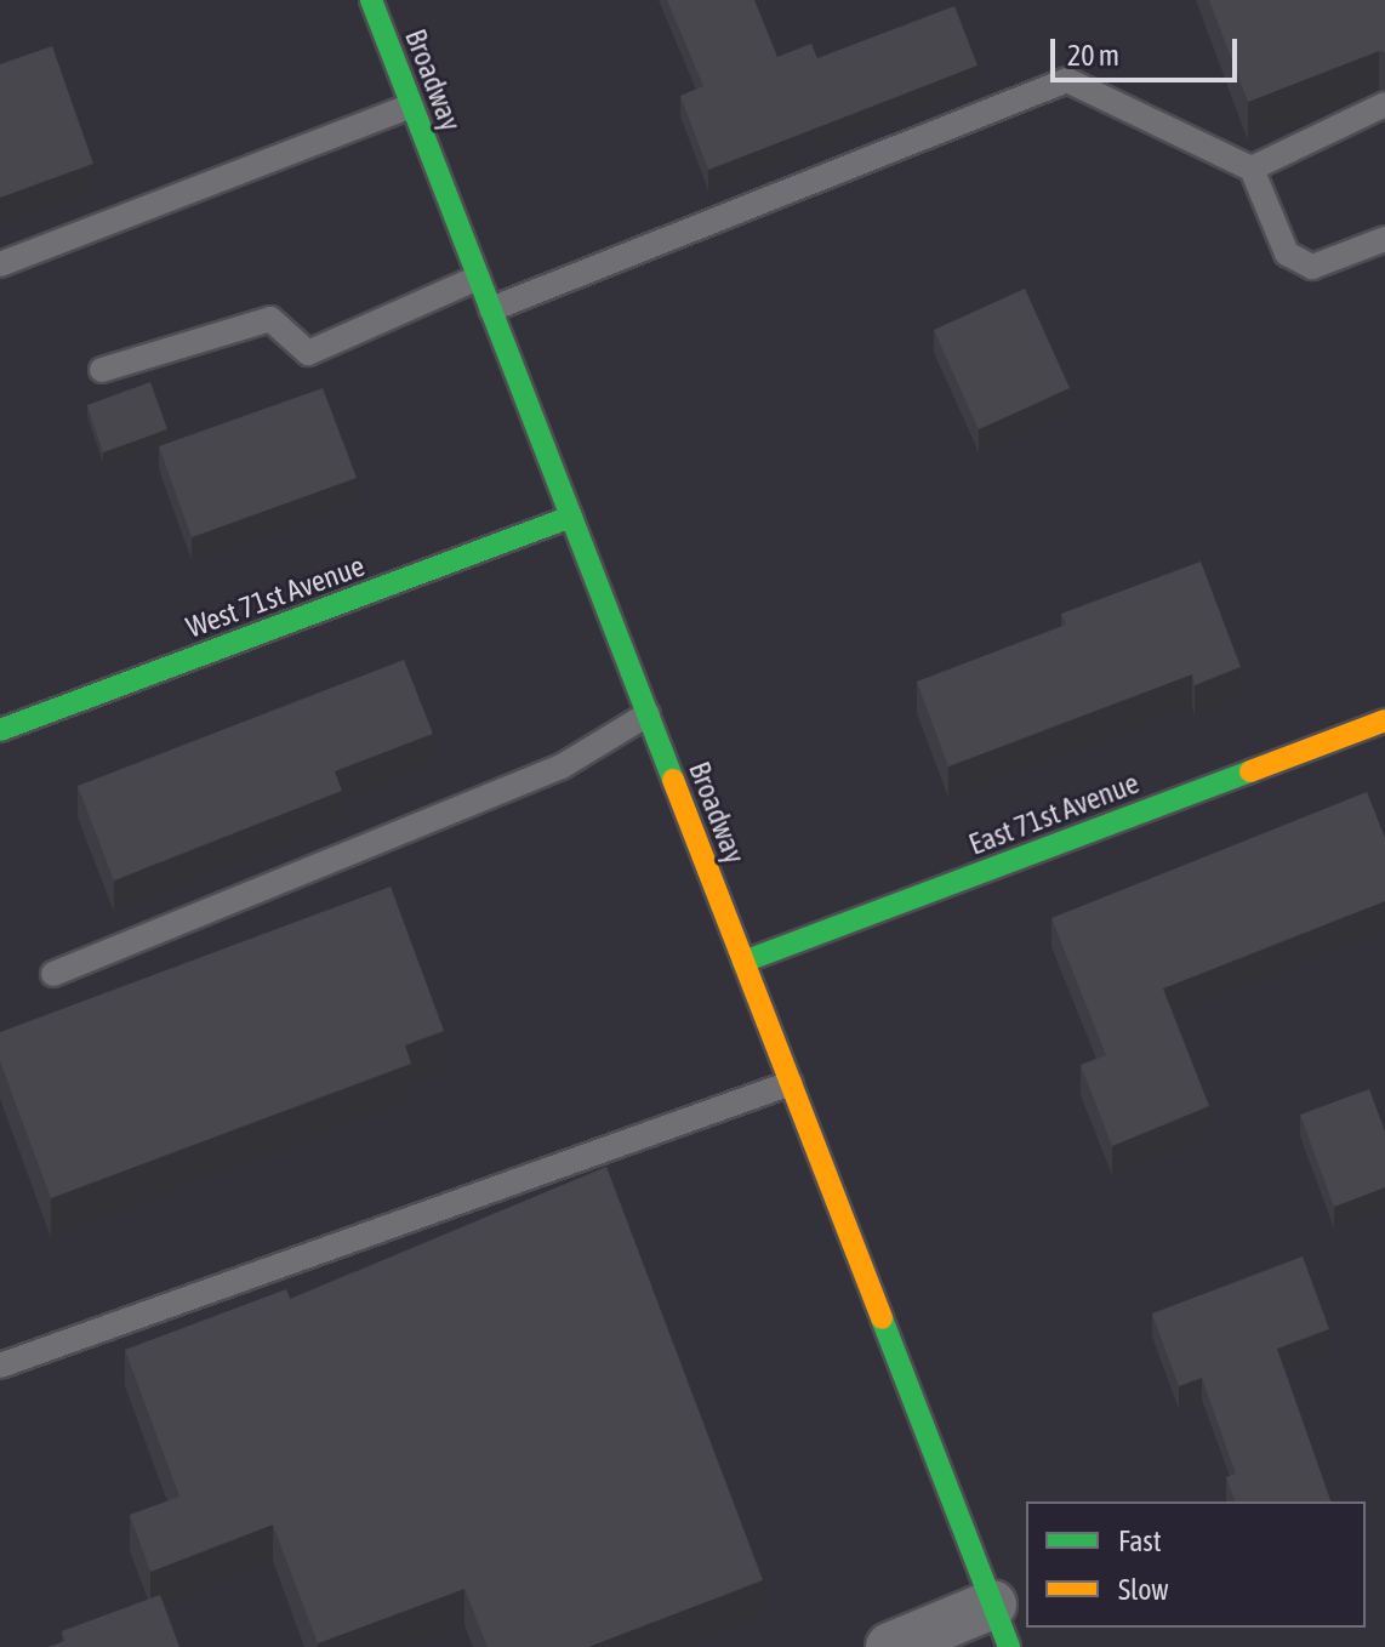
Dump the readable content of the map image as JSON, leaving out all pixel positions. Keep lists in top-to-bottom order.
{
  "streets": {
    "main road": ["Broadway", "West 71st Avenue", "East 71st Avenue"]
  },
  "crossings": [
    ["Broadway", "West 71st Avenue"],
    ["Broadway", "East 71st Avenue"]
  ],
  "legend": ["Fast", "Slow"],
  "scale_bar": "20 m"
}
